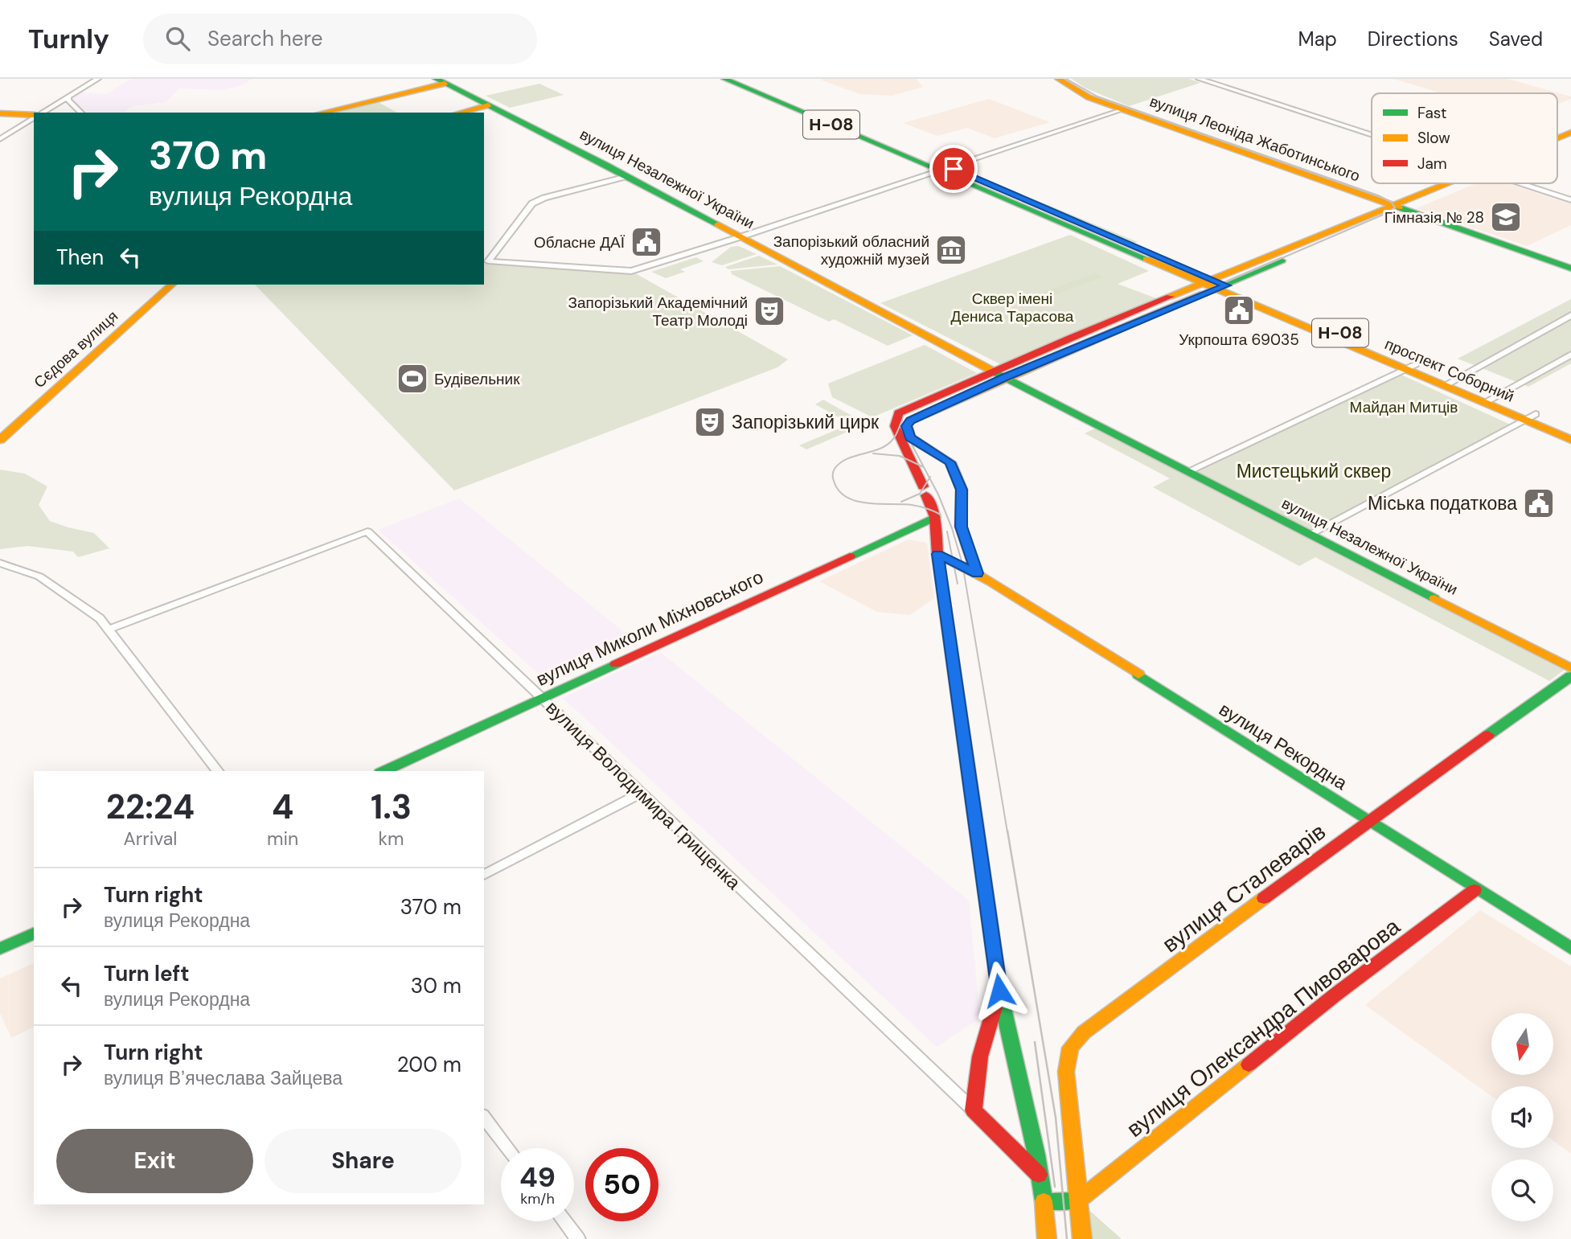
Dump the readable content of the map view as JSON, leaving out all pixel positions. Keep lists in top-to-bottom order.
{
  "streets": {
    "street": [
      "Н-08",
      "вулиця Леоніда Жаботинського",
      "вулиця Незалежної України",
      "Сєдова вулиця",
      "проспект Соборний",
      "вулиця Миколи Міхновського",
      "вулиця Рекордна",
      "вулиця Володимира Грищенка",
      "вулиця Сталеварів",
      "вулиця Олександра Пивоварова"
    ]
  },
  "crossings": [
    ["вулиця Миколи Міхновського", "вулиця Володимира Грищенка"],
    ["вулиця Рекордна", "вулиця Сталеварів"],
    ["вулиця Рекордна", "вулиця Олександра Пивоварова"],
    ["вулиця Сталеварів", "вулиця Олександра Пивоварова"]
  ],
  "parks": ["Сквер імені Дениса Тарасова", "Майдан Митців", "Мистецький сквер"],
  "places": {
    "school or university": ["Гімназія № 28"],
    "public building": ["Обласне ДАЇ", "Укрпошта 69035", "Міська податкова"],
    "museum": ["Запорізький обласний художній музей"],
    "theatre": ["Запорізький Академічний Театр Молоді", "Запорізький цирк"],
    "sports": ["Будівельник"]
  },
  "legend": ["Fast", "Slow", "Jam"],
  "north": "bottom",
  "page": {
    "header": "Turnly",
    "search": "Search here",
    "nav": ["Map", "Directions", "Saved"],
    "turn": ["370 m", "вулиця Рекордна"],
    "then": "Then",
    "eta": [
      "22:24",
      "Arrival",
      "4",
      "min",
      "1.3",
      "km"
    ],
    "list": [
      {
        "name": "Turn right",
        "note": "вулиця Рекордна",
        "value": "370 m"
      },
      {
        "name": "Turn left",
        "note": "вулиця Рекордна",
        "value": "30 m"
      },
      {
        "name": "Turn right",
        "note": "вулиця Вʼячеслава Зайцева",
        "value": "200 m"
      }
    ],
    "buttons": ["Exit", "Share"],
    "speed": "49 km/h",
    "limit": "50"
  }
}
